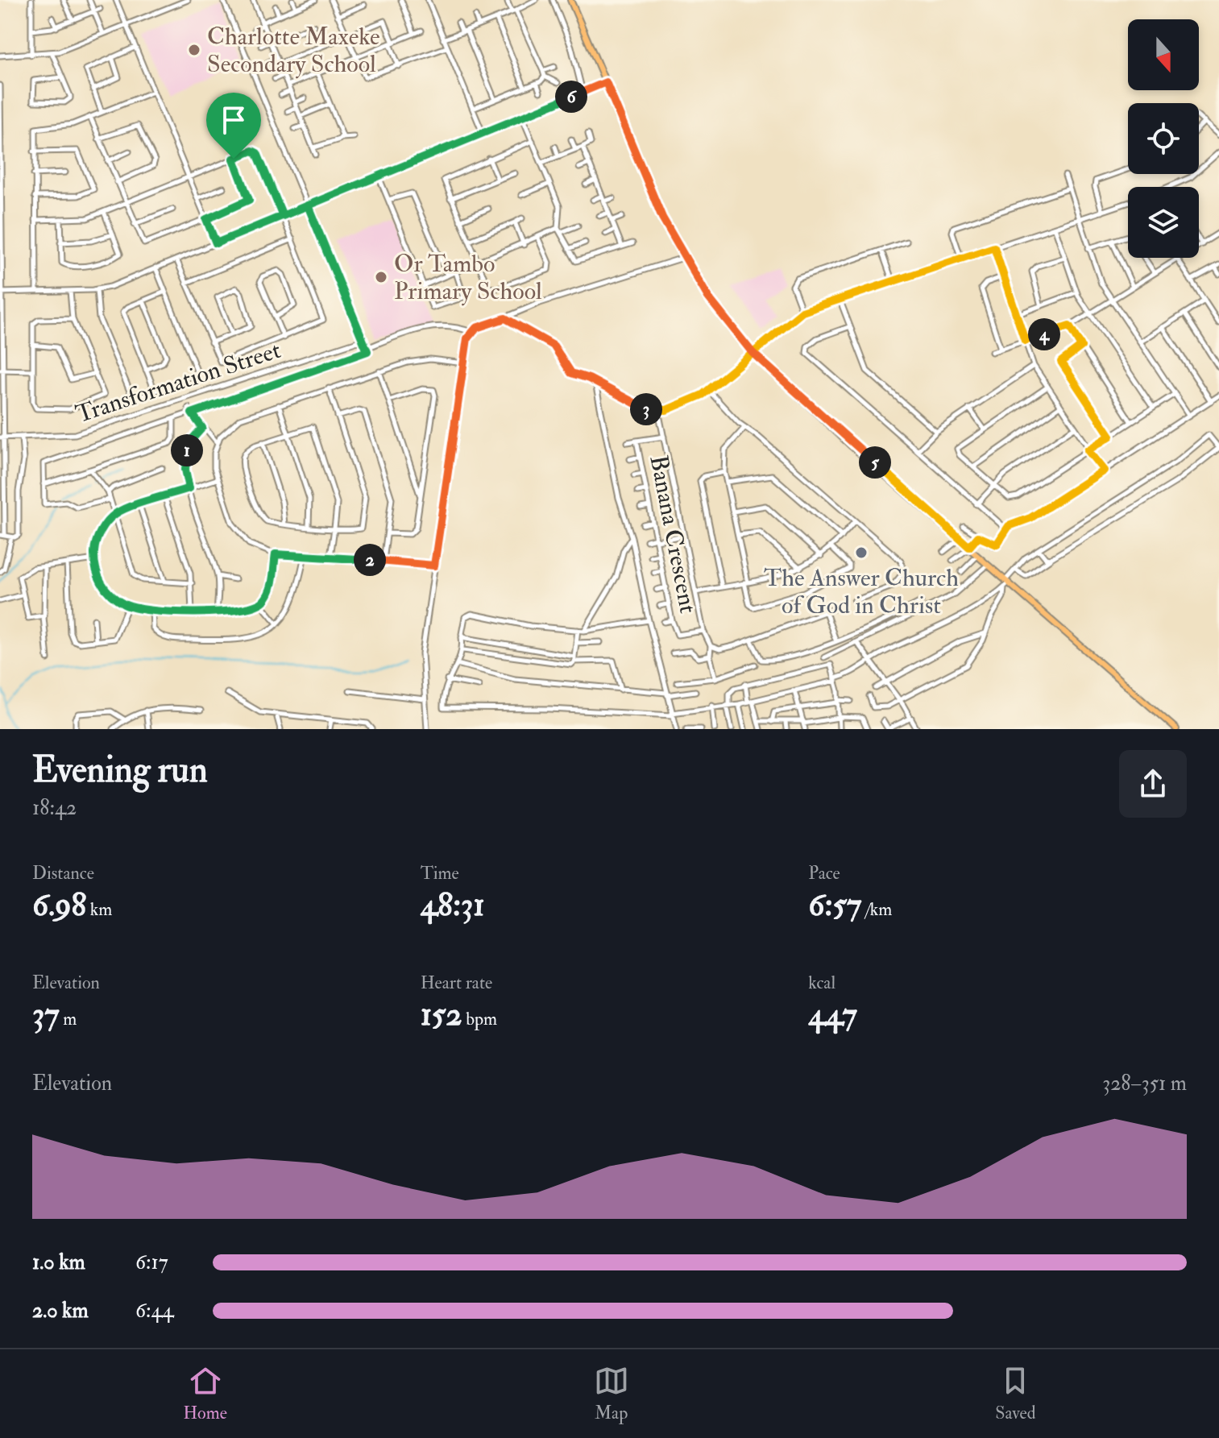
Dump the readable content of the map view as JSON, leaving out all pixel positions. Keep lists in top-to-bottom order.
{
  "streets": {
    "street": ["Transformation Street", "Banana Crescent"]
  },
  "places": ["Charlotte Maxeke Secondary School", "Or Tambo Primary School", "The Answer Church of God in Christ"],
  "north": "bottom",
  "page": {
    "pins": [
      "6",
      "4",
      "3",
      "1",
      "5",
      "2"
    ],
    "heading": ["Evening run", "18:42"],
    "stats": [
      ["Distance", "6.98 km"],
      ["Time", "48:31"],
      ["Pace", "6:57 /km"],
      ["Elevation", "37 m"],
      ["Heart rate", "152 bpm"],
      ["kcal", "447"]
    ],
    "chart": ["Elevation", "328–351 m"],
    "list": [
      {
        "name": "1.0 km",
        "note": "6:17"
      },
      {
        "name": "2.0 km",
        "note": "6:44"
      }
    ],
    "tabs": ["Home", "Map", "Saved"]
  }
}
